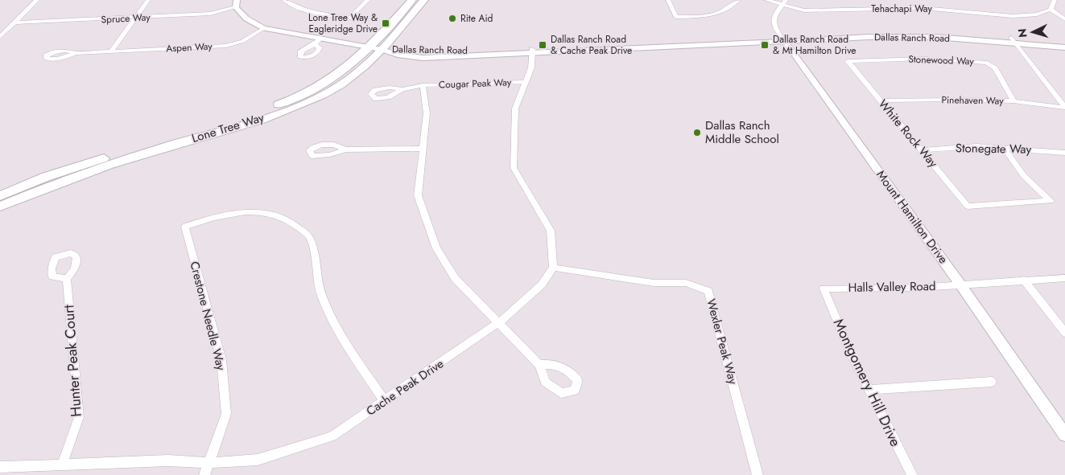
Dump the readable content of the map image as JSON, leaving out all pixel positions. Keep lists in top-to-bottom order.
{
  "streets": {
    "main road": ["Lone Tree Way"],
    "street": [
      "Tehachapi Way",
      "Spruce Way",
      "Dallas Ranch Road",
      "Aspen Way",
      "Stonewood Way",
      "Cougar Peak Way",
      "Pinehaven Way",
      "White Rock Way",
      "Stonegate Way",
      "Mount Hamilton Drive",
      "Halls Valley Road",
      "Crestone Needle Way",
      "Wexler Peak Way",
      "Hunter Peak Court",
      "Montgomery Hill Drive",
      "Cache Peak Drive"
    ]
  },
  "crossings": [
    ["Tehachapi Way", "Mount Hamilton Drive"],
    ["Spruce Way", "Dallas Ranch Road"],
    ["Dallas Ranch Road", "Aspen Way"],
    ["Dallas Ranch Road", "Lone Tree Way"],
    ["Dallas Ranch Road", "Mount Hamilton Drive"],
    ["Stonewood Way", "Pinehaven Way"],
    ["Stonewood Way", "White Rock Way"],
    ["Pinehaven Way", "White Rock Way"],
    ["White Rock Way", "Stonegate Way"],
    ["Mount Hamilton Drive", "Halls Valley Road"],
    ["Halls Valley Road", "Montgomery Hill Drive"],
    ["Crestone Needle Way", "Cache Peak Drive"],
    ["Wexler Peak Way", "Cache Peak Drive"],
    ["Hunter Peak Court", "Cache Peak Drive"]
  ],
  "places": {
    "other": ["Rite Aid", "Dallas Ranch Middle School"],
    "transit": ["Lone Tree Way & Eagleridge Drive", "Dallas Ranch Road & Cache Peak Drive", "Dallas Ranch Road & Mt Hamilton Drive"]
  },
  "north": "left"
}
